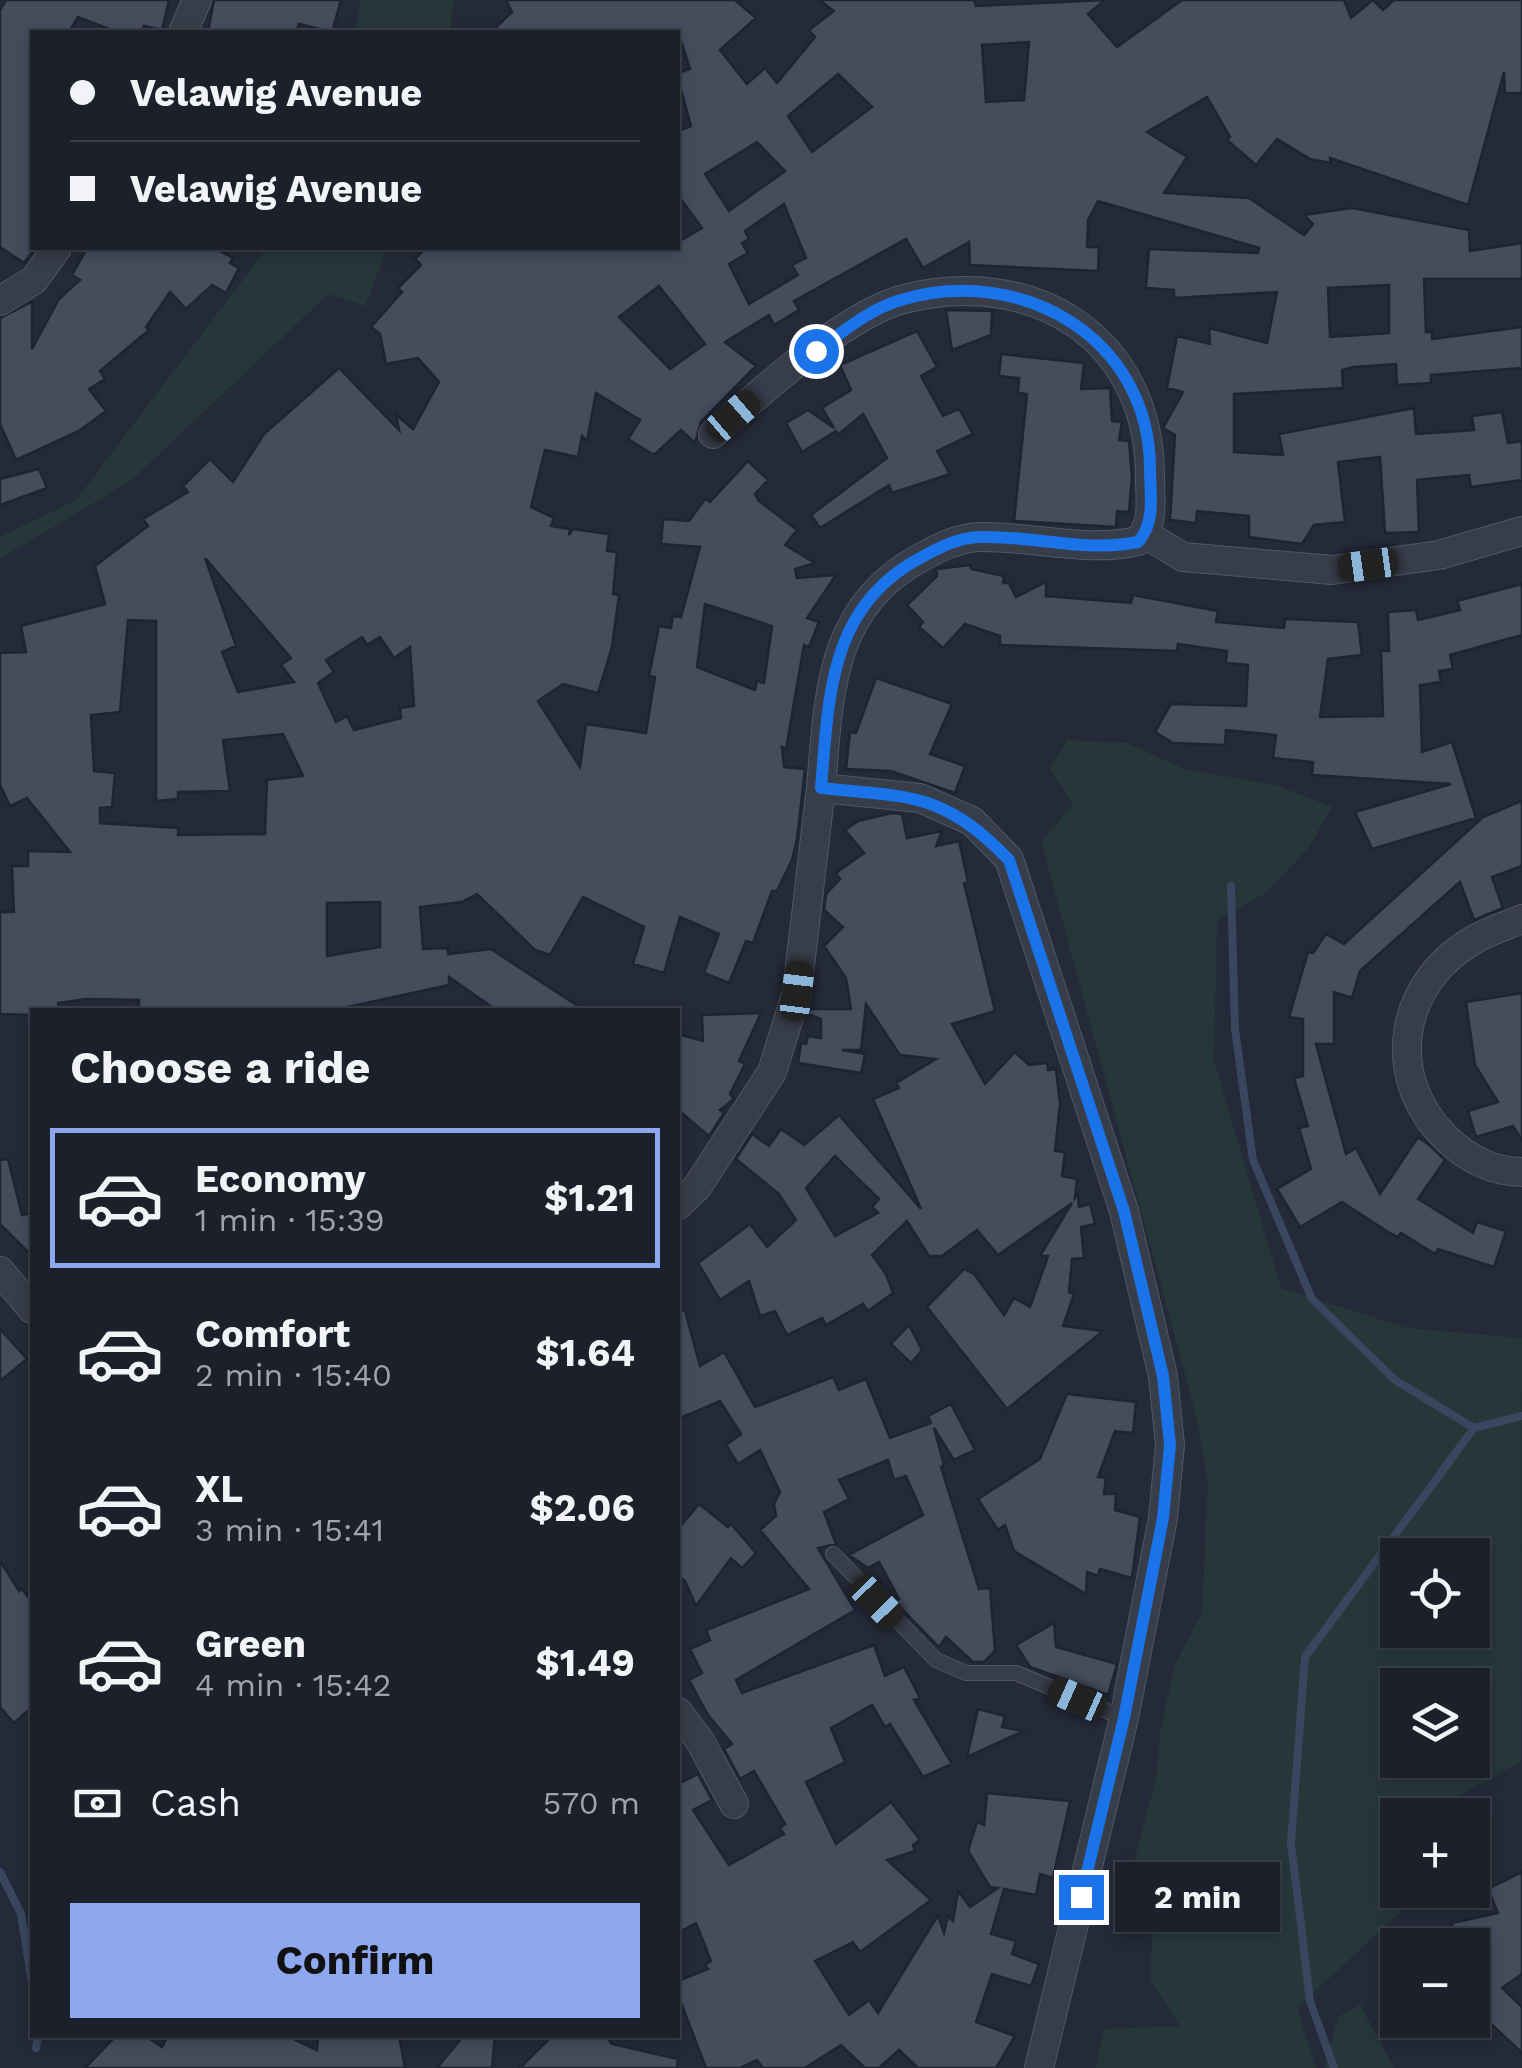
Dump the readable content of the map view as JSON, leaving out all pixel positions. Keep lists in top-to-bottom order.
{
  "page": {
    "banner": ["Velawig Avenue", "Velawig Avenue"],
    "heading": "Choose a ride",
    "list": [
      {
        "name": "Economy",
        "note": "1 min · 15:39",
        "value": "$1.21"
      },
      {
        "name": "Comfort",
        "note": "2 min · 15:40",
        "value": "$1.64"
      },
      {
        "name": "XL",
        "note": "3 min · 15:41",
        "value": "$2.06"
      },
      {
        "name": "Green",
        "note": "4 min · 15:42",
        "value": "$1.49"
      }
    ],
    "map_buttons": ["+", "−"],
    "pay": ["Cash", "570 m"],
    "bubble": "2 min",
    "buttons": "Confirm"
  }
}
